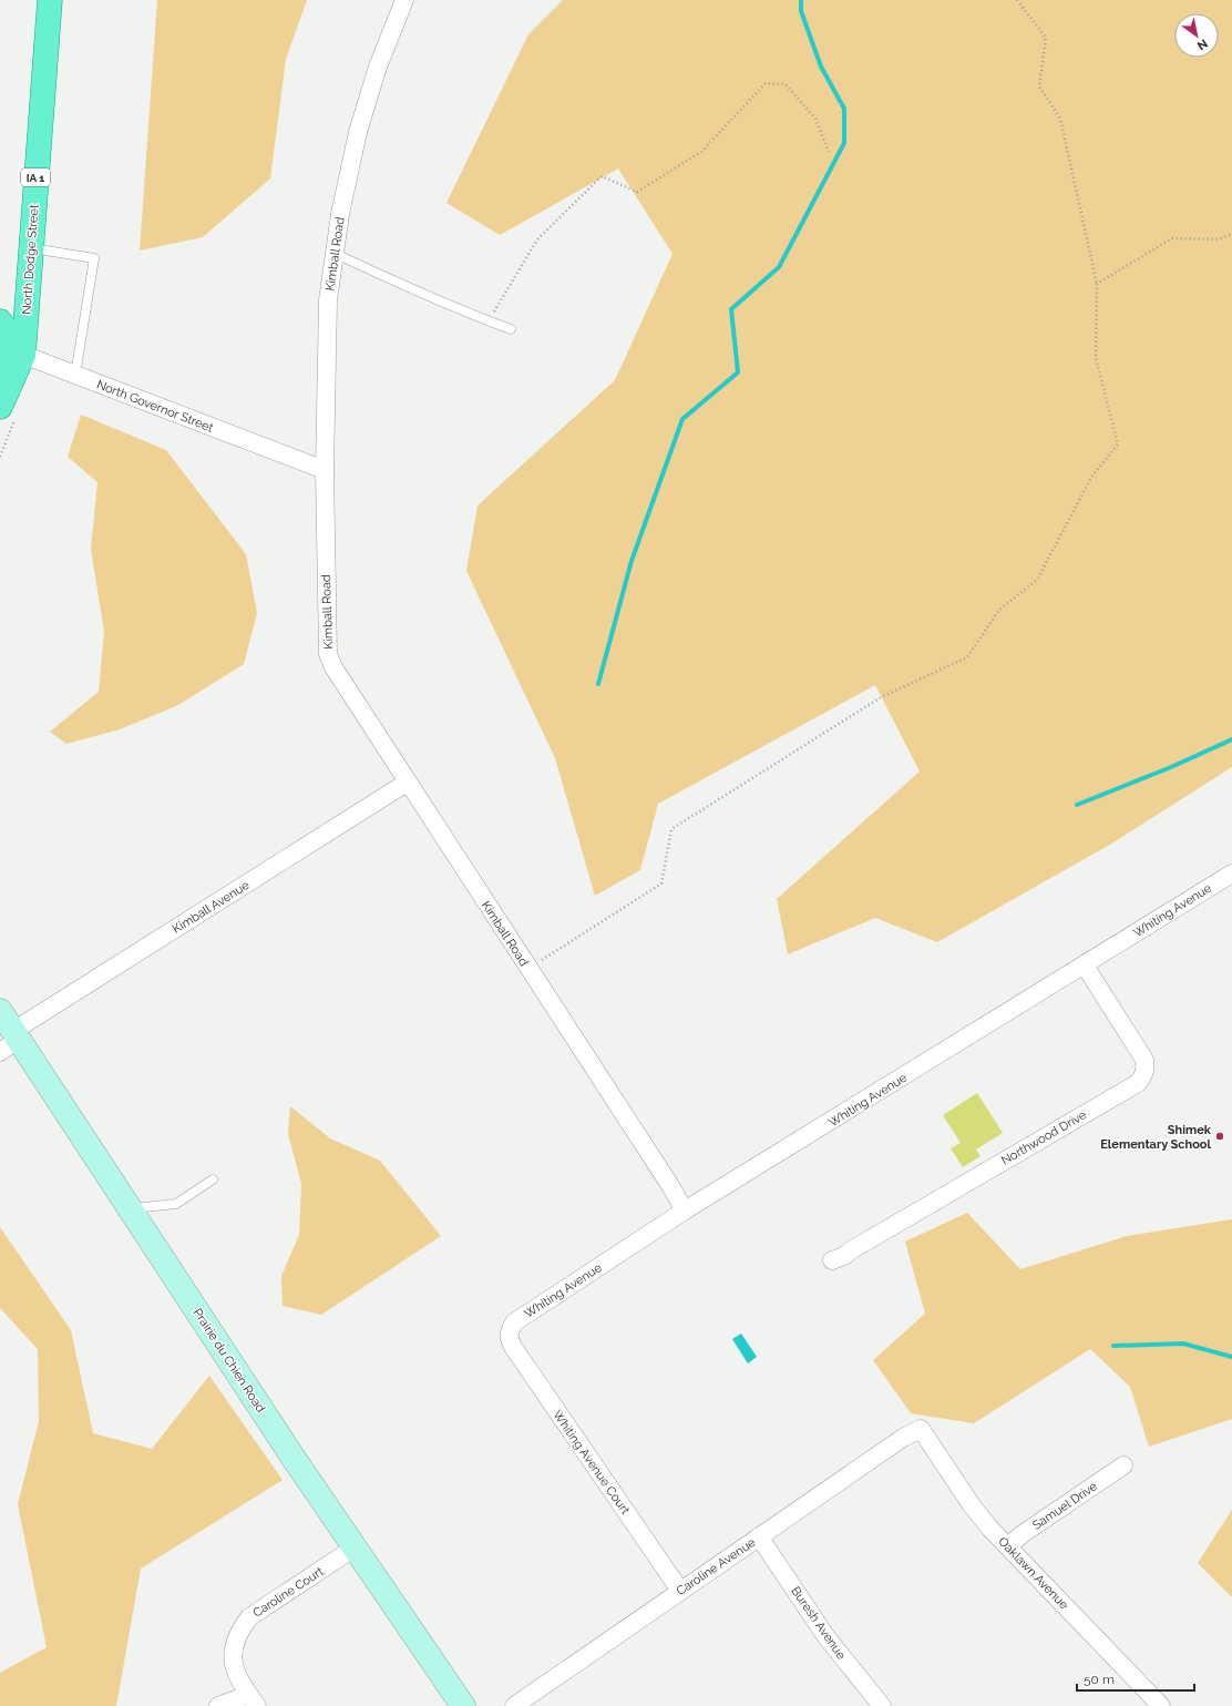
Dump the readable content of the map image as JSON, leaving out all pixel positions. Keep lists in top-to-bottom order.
{
  "streets": {
    "main road": ["IA 1", "North Dodge Street"],
    "street": [
      "Kimball Road",
      "North Governor Street",
      "Kimball Avenue",
      "Whiting Avenue",
      "Northwood Drive",
      "Prairie du Chien Road",
      "Whiting Avenue Court",
      "Samuel Drive",
      "Caroline Avenue",
      "Oaklawn Avenue",
      "Caroline Court",
      "Buresh Avenue"
    ]
  },
  "crossings": [
    ["Kimball Road", "North Governor Street"],
    ["Kimball Road", "Kimball Avenue"],
    ["Kimball Road", "Whiting Avenue"],
    ["North Dodge Street", "North Governor Street"],
    ["Kimball Avenue", "Prairie du Chien Road"],
    ["Whiting Avenue", "Northwood Drive"],
    ["Whiting Avenue", "Whiting Avenue Court"],
    ["Prairie du Chien Road", "Caroline Court"],
    ["Whiting Avenue Court", "Caroline Avenue"],
    ["Samuel Drive", "Oaklawn Avenue"],
    ["Caroline Avenue", "Oaklawn Avenue"],
    ["Caroline Avenue", "Buresh Avenue"]
  ],
  "places": ["Shimek Elementary School"],
  "scale_bar": "50 m",
  "north": "bottom right"
}
